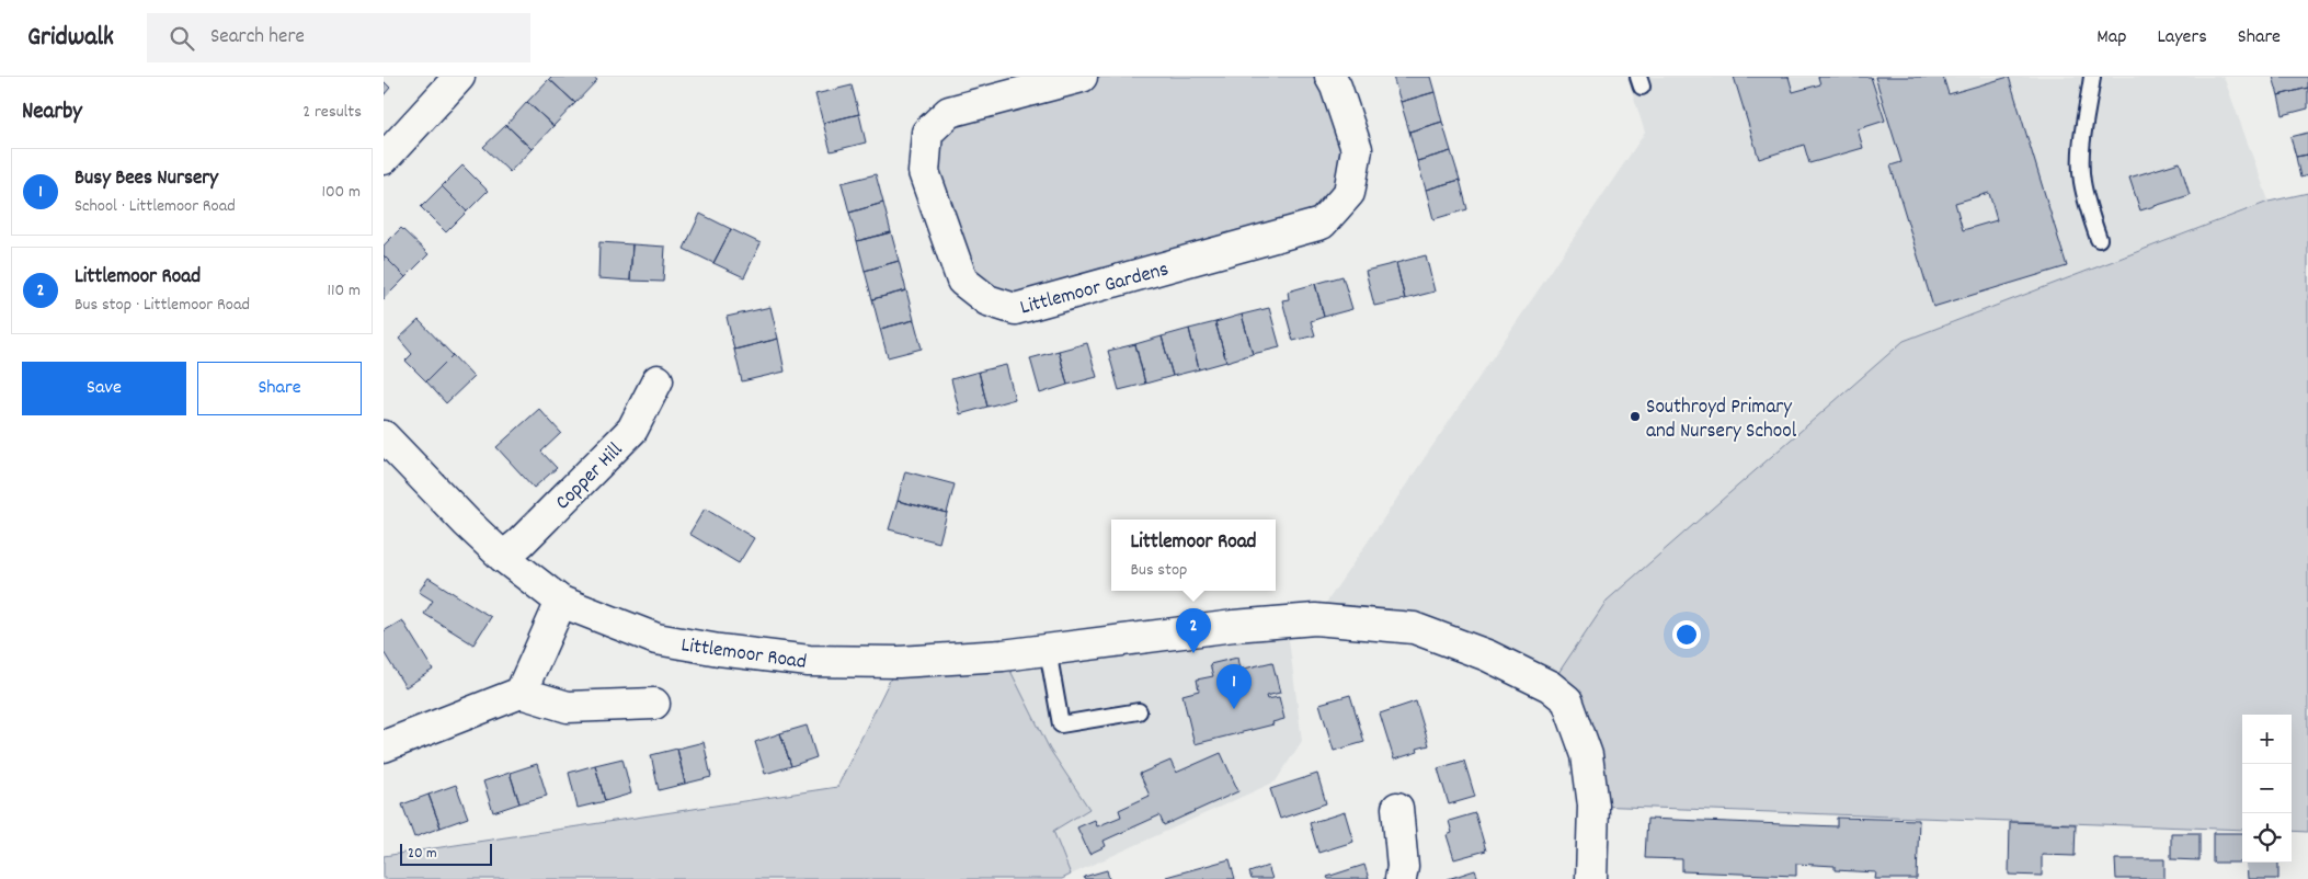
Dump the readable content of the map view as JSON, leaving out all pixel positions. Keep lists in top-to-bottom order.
{
  "streets": {
    "street": ["Littlemoor Gardens", "Copper Hill", "Littlemoor Road"]
  },
  "crossings": [
    ["Copper Hill", "Littlemoor Road"]
  ],
  "places": ["Southroyd Primary and Nursery School"],
  "scale_bar": "20 m",
  "page": {
    "header": "Gridwalk",
    "search": "Search here",
    "nav": ["Map", "Layers", "Share"],
    "heading": ["Nearby", "2 results"],
    "list": [
      {
        "mark": "1",
        "name": "Busy Bees Nursery",
        "note": "School · Littlemoor Road",
        "value": "100 m"
      },
      {
        "mark": "2",
        "name": "Littlemoor Road",
        "note": "Bus stop · Littlemoor Road",
        "value": "110 m"
      }
    ],
    "buttons": ["Save", "Share"],
    "popup": ["Littlemoor Road", "Bus stop"],
    "pins": ["2", "1"],
    "map_buttons": ["+", "−"],
    "scale": "20 m"
  }
}
